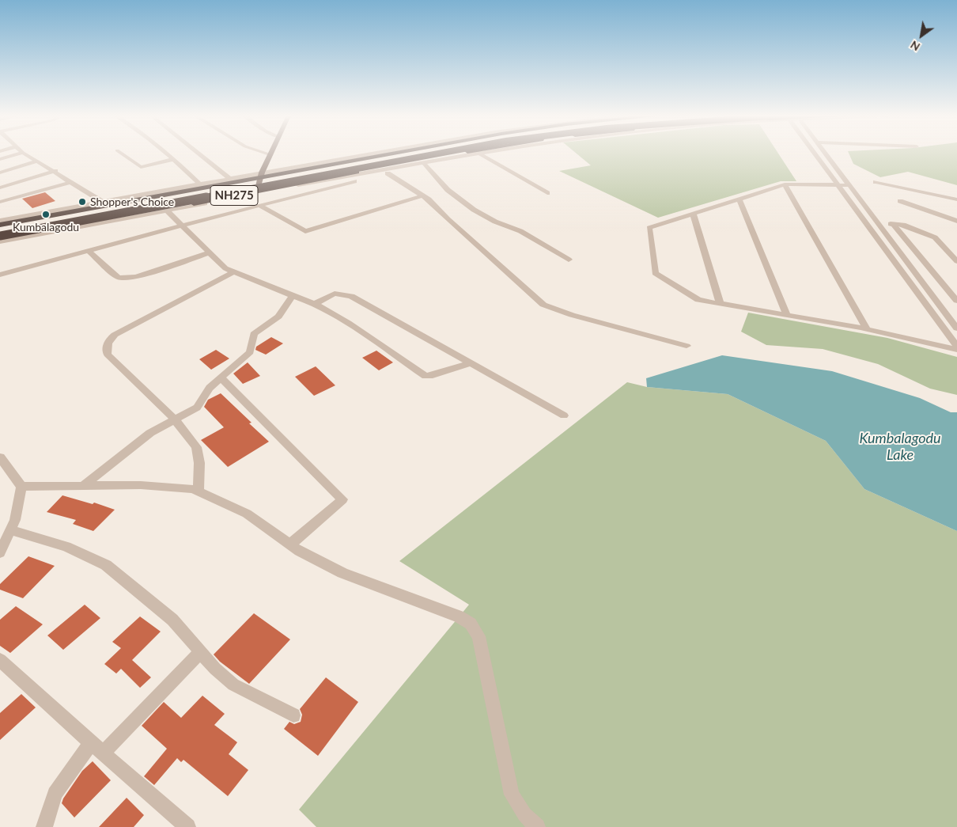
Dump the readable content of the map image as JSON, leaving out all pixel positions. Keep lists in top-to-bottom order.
{
  "streets": {
    "highway": ["NH275"]
  },
  "water": ["Kumbalagodu Lake"],
  "places": ["Shopper's Choice", "Kumbalagodu"],
  "north": "bottom left"
}
